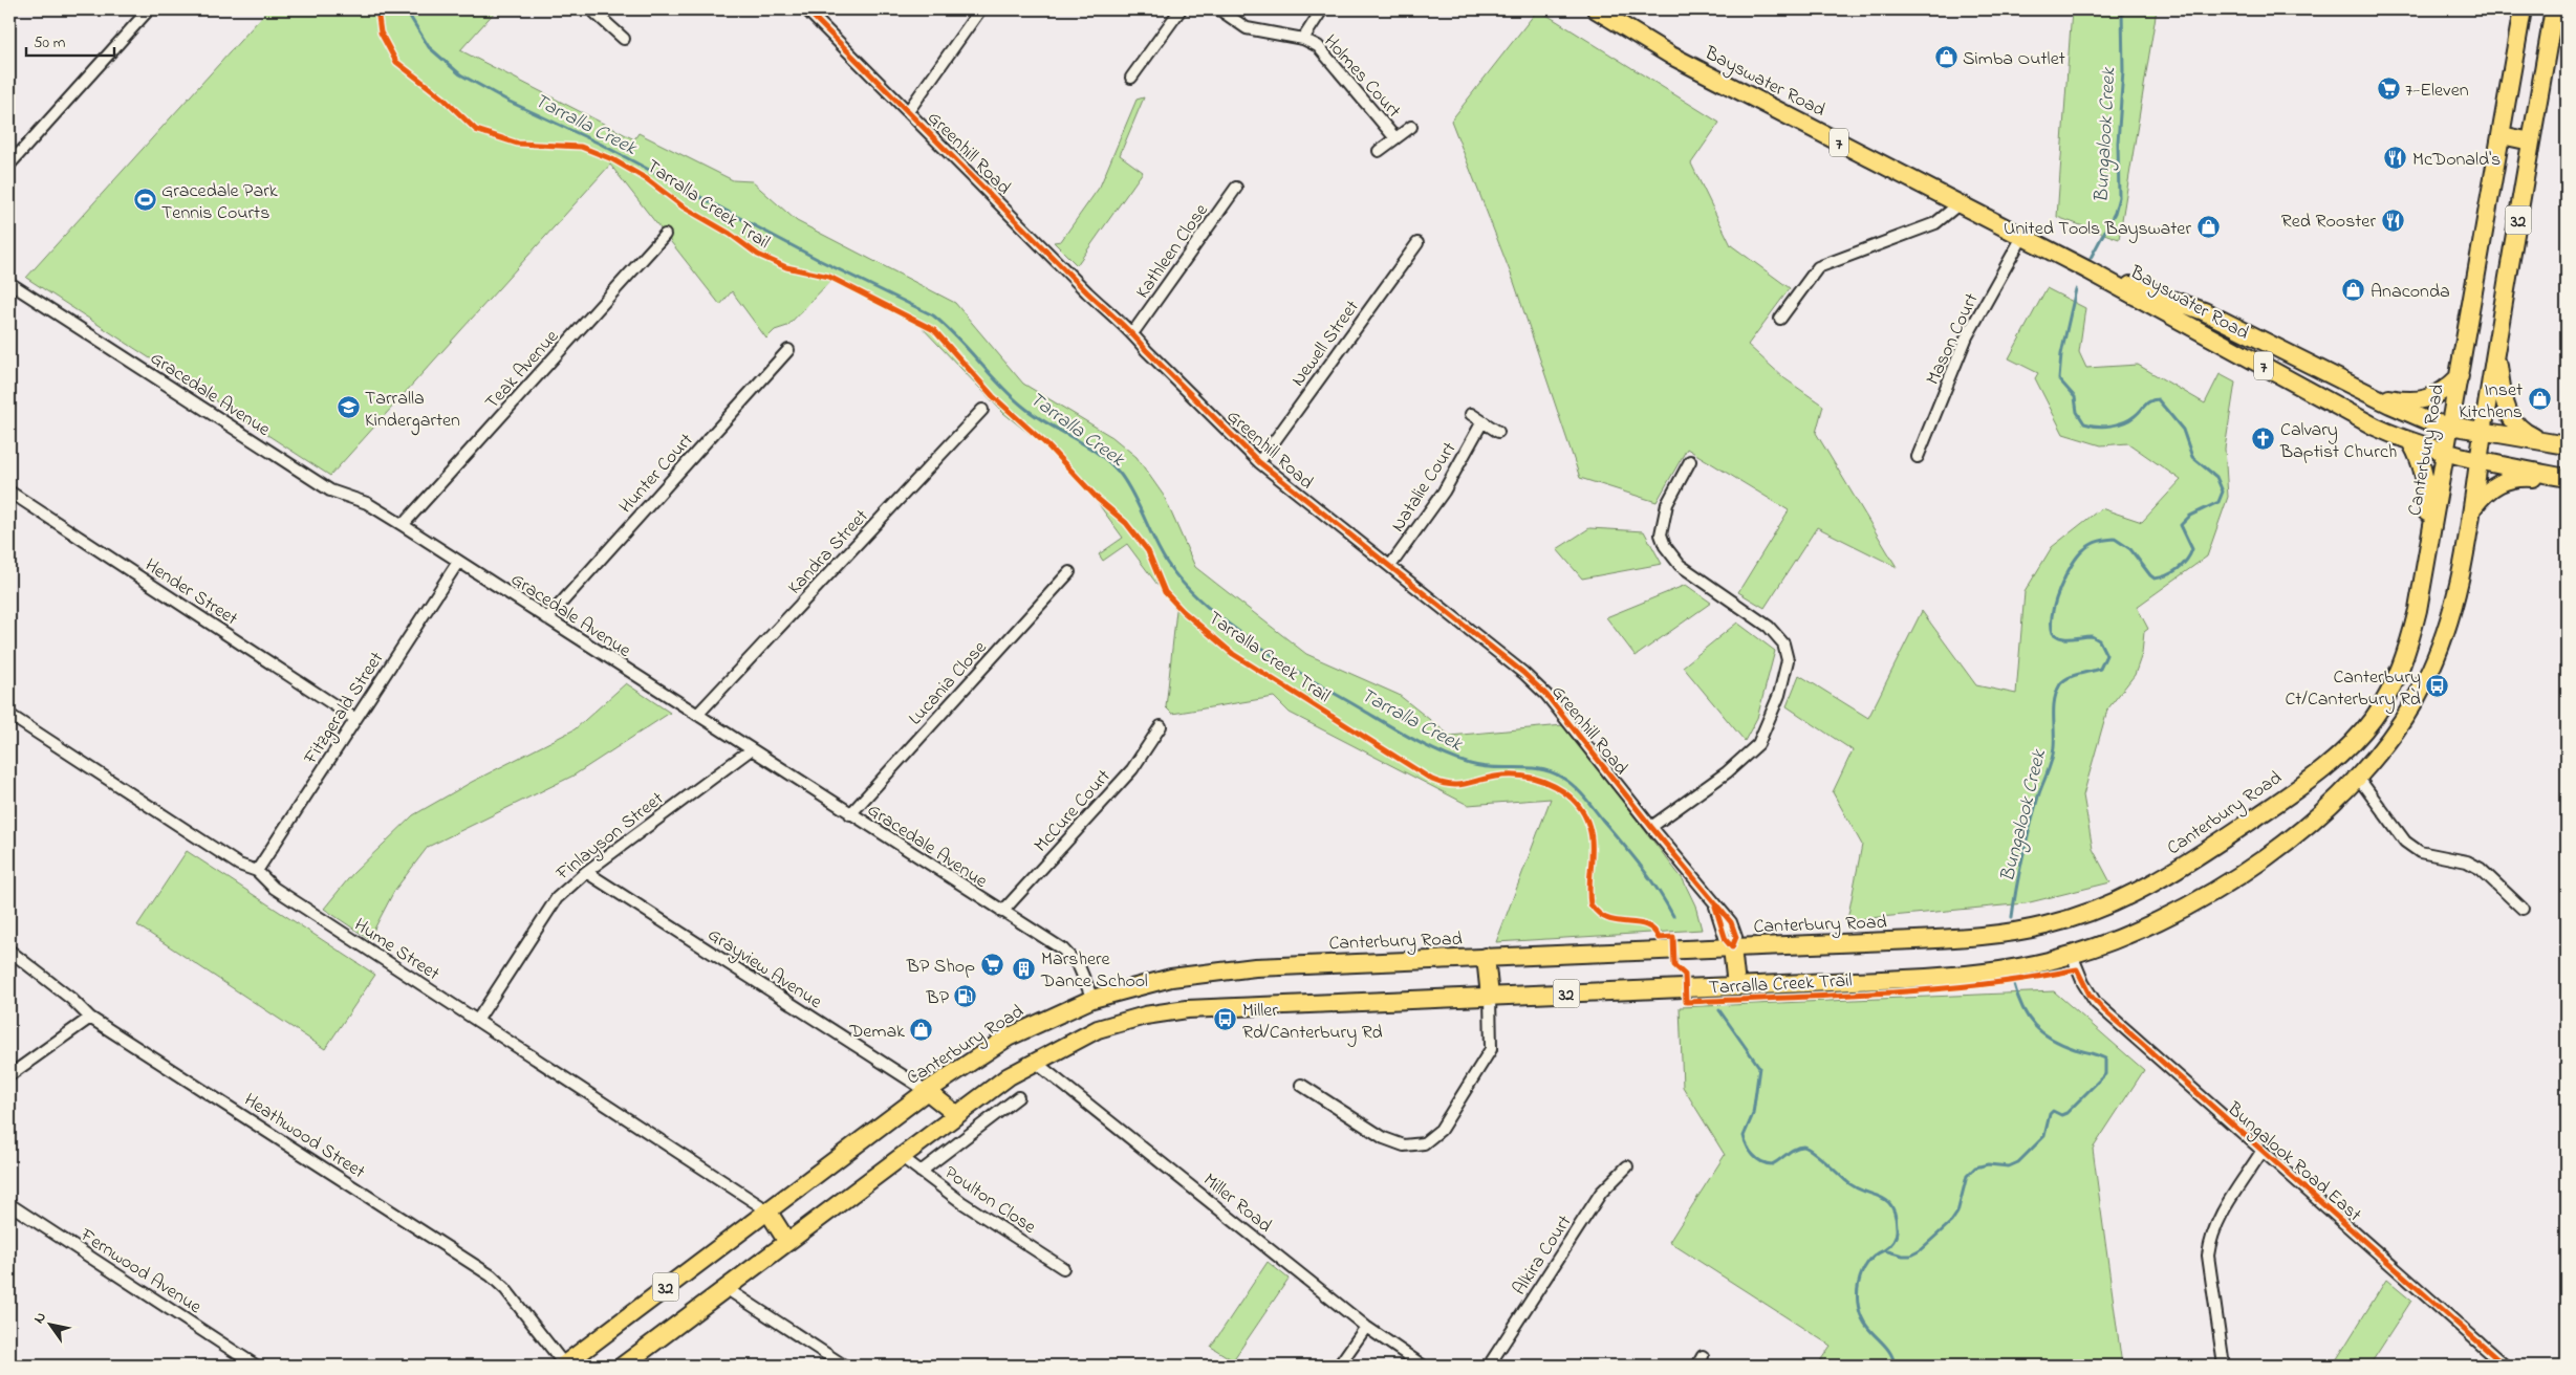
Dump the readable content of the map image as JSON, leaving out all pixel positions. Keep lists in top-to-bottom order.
{
  "streets": {
    "main road": [
      "Bayswater Road",
      "7",
      "32",
      "Canterbury Road"
    ],
    "street": [
      "Holmes Court",
      "Greenhill Road",
      "Kathleen Close",
      "Mason Court",
      "Newell Street",
      "Teak Avenue",
      "Gracedale Avenue",
      "Hunter Court",
      "Natalie Court",
      "Kandra Street",
      "Hender Street",
      "Lucania Close",
      "Fitzgerald Street",
      "McCure Court",
      "Finlayson Street",
      "Hume Street",
      "Grayview Avenue",
      "Heathwood Street",
      "Bungalook Road East",
      "Poulton Close",
      "Miller Road",
      "Alkira Court",
      "Fernwood Avenue"
    ],
    "cycle path": ["Tarralla Creek Trail"]
  },
  "crossings": [
    ["Bayswater Road", "32"],
    ["Bayswater Road", "Mason Court"],
    ["Bayswater Road", "Canterbury Road"],
    ["Greenhill Road", "Kathleen Close"],
    ["Greenhill Road", "Newell Street"],
    ["Greenhill Road", "Canterbury Road"],
    ["Greenhill Road", "Natalie Court"],
    ["32", "Bungalook Road East"],
    ["32", "Poulton Close"],
    ["32", "Miller Road"],
    ["Teak Avenue", "Gracedale Avenue"],
    ["Gracedale Avenue", "Canterbury Road"],
    ["Gracedale Avenue", "Hunter Court"],
    ["Gracedale Avenue", "Kandra Street"],
    ["Gracedale Avenue", "Lucania Close"],
    ["Gracedale Avenue", "Fitzgerald Street"],
    ["Gracedale Avenue", "McCure Court"],
    ["Gracedale Avenue", "Finlayson Street"],
    ["Canterbury Road", "Hume Street"],
    ["Canterbury Road", "Grayview Avenue"],
    ["Canterbury Road", "Heathwood Street"],
    ["Hender Street", "Fitzgerald Street"],
    ["Fitzgerald Street", "Hume Street"],
    ["Finlayson Street", "Hume Street"],
    ["Finlayson Street", "Grayview Avenue"]
  ],
  "water": ["Tarralla Creek", "Bungalook Creek"],
  "places": {
    "shop": [
      "Simba Outlet",
      "United Tools Bayswater",
      "Anaconda",
      "Inset Kitchens",
      "Demak"
    ],
    "supermarket": ["7-Eleven", "BP Shop"],
    "restaurant": ["McDonald's", "Red Rooster"],
    "sports": ["Gracedale Park Tennis Courts"],
    "school or university": ["Tarralla Kindergarten"],
    "church": ["Calvary Baptist Church"],
    "bus stop": ["Canterbury Ct/Canterbury Rd", "Miller Rd/Canterbury Rd"],
    "building": ["Marshere Dance School"],
    "fuel station": ["BP"]
  },
  "scale_bar": "50 m",
  "north": "top left"
}
